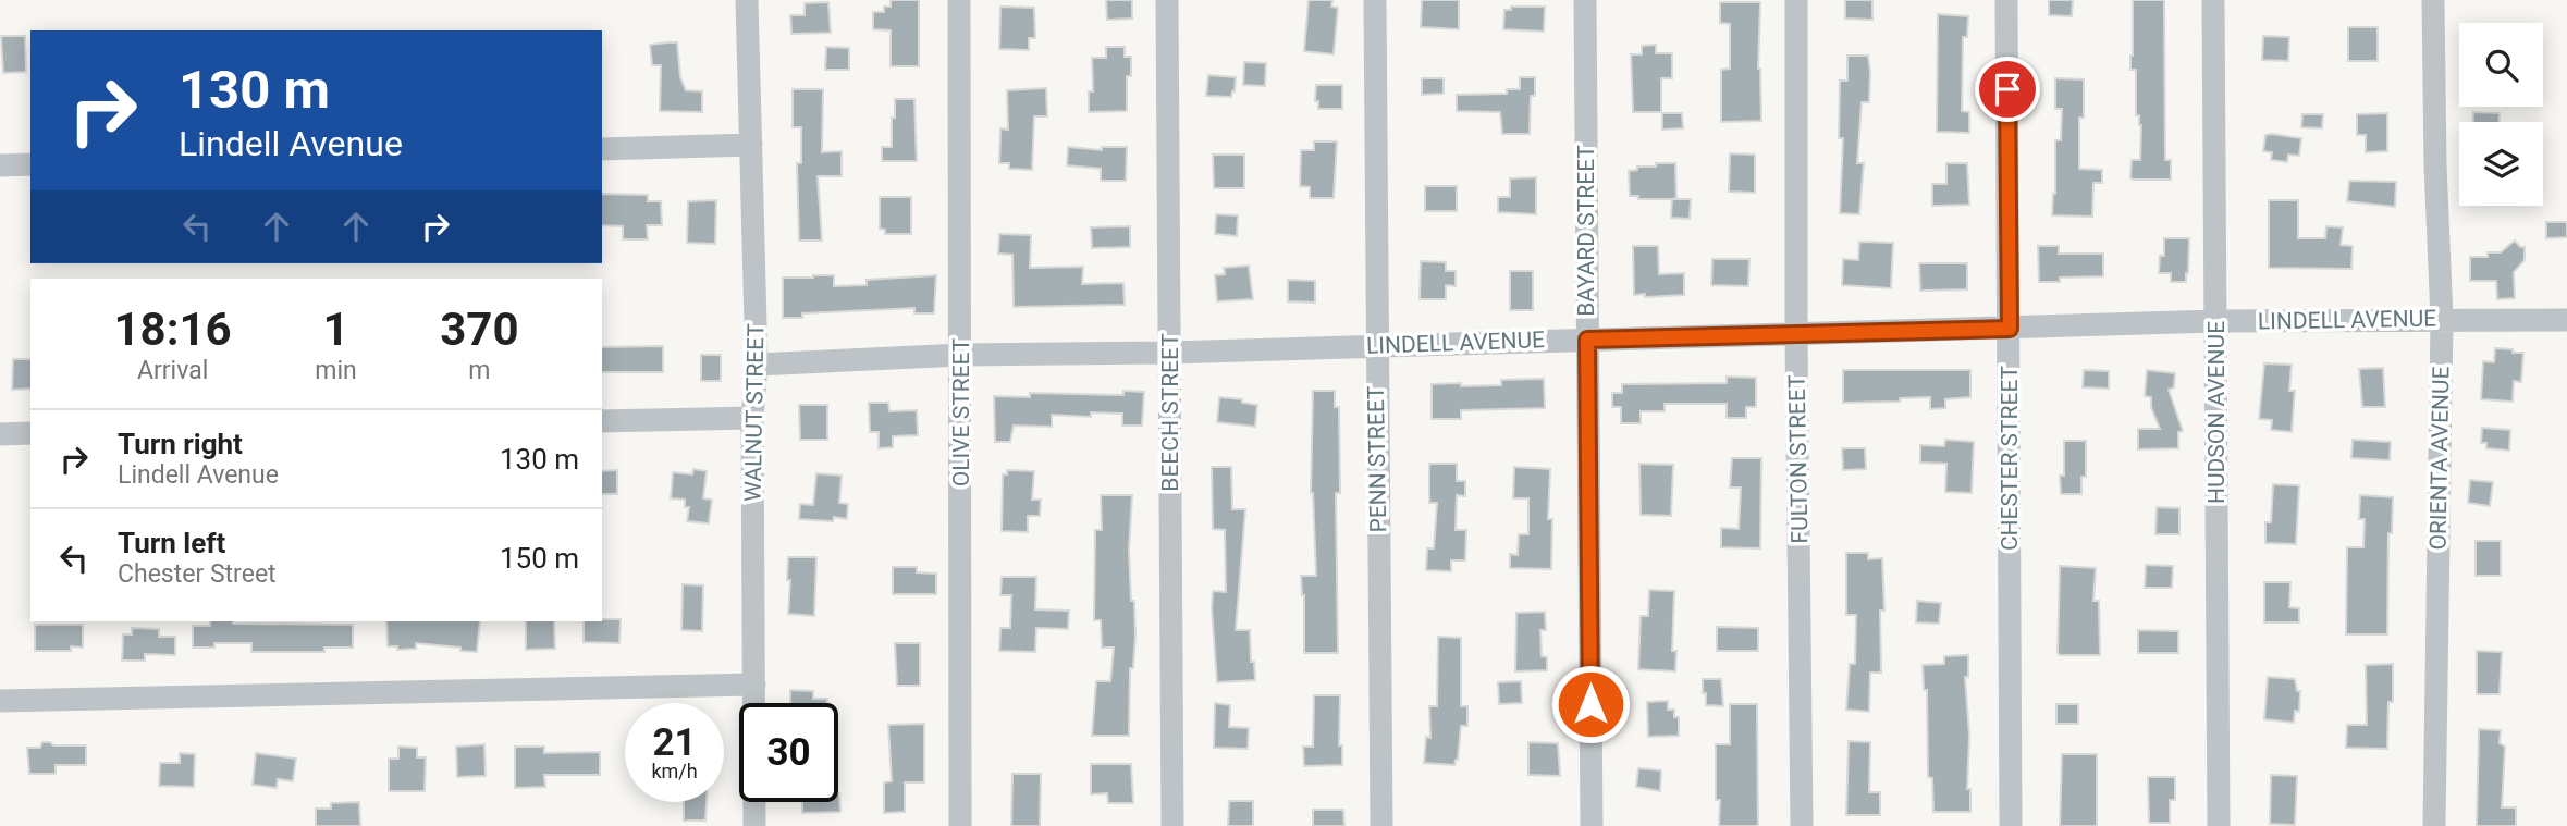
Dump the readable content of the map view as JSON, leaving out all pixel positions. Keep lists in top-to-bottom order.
{
  "streets": {
    "street": [
      "BAYARD STREET",
      "LINDELL AVENUE",
      "WALNUT STREET",
      "OLIVE STREET",
      "BEECH STREET",
      "HUDSON AVENUE",
      "CHESTER STREET",
      "ORIENTA AVENUE",
      "PENN STREET",
      "FULTON STREET"
    ]
  },
  "crossings": [
    ["BAYARD STREET", "LINDELL AVENUE"],
    ["LINDELL AVENUE", "WALNUT STREET"],
    ["LINDELL AVENUE", "OLIVE STREET"],
    ["LINDELL AVENUE", "BEECH STREET"],
    ["LINDELL AVENUE", "HUDSON AVENUE"],
    ["LINDELL AVENUE", "CHESTER STREET"],
    ["LINDELL AVENUE", "ORIENTA AVENUE"],
    ["LINDELL AVENUE", "PENN STREET"],
    ["LINDELL AVENUE", "FULTON STREET"]
  ],
  "page": {
    "turn": ["130 m", "Lindell Avenue"],
    "eta": [
      "18:16",
      "Arrival",
      "1",
      "min",
      "370",
      "m"
    ],
    "list": [
      {
        "name": "Turn right",
        "note": "Lindell Avenue",
        "value": "130 m"
      },
      {
        "name": "Turn left",
        "note": "Chester Street",
        "value": "150 m"
      }
    ],
    "speed": "21 km/h",
    "limit": "30"
  }
}
